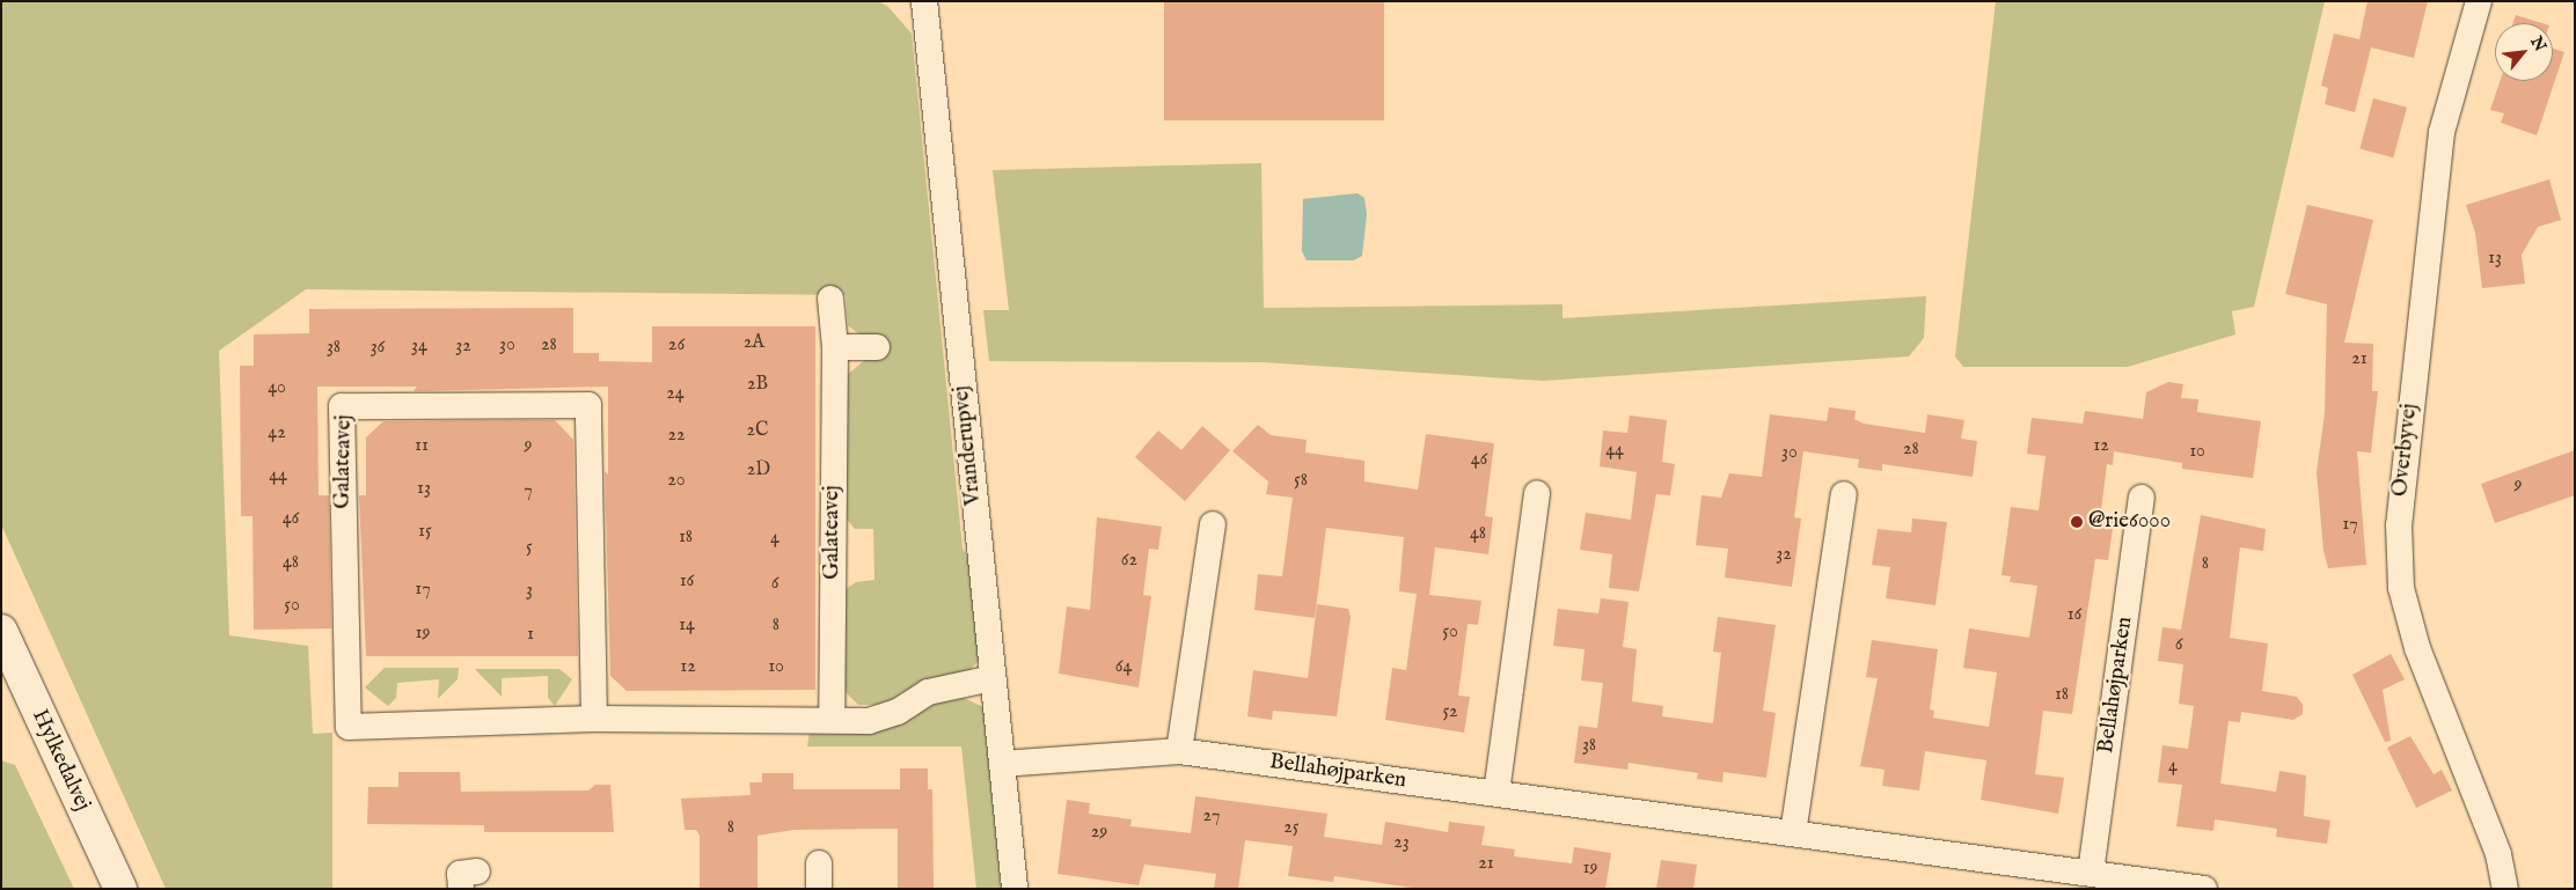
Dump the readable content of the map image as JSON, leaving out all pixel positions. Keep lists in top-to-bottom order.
{
  "streets": {
    "street": [
      "Vranderupvej",
      "Overbyvej",
      "Galateavej",
      "Bellahøjparken",
      "Hylkedalvej"
    ]
  },
  "crossings": [
    ["Vranderupvej", "Galateavej"],
    ["Vranderupvej", "Bellahøjparken"]
  ],
  "places": ["@rie6000"],
  "house_numbers": [
    "13",
    "2A",
    "30",
    "28",
    "26",
    "34",
    "32",
    "38",
    "36",
    "21",
    "2B",
    "40",
    "24",
    "2C",
    "42",
    "22",
    "11",
    "9",
    "12",
    "28",
    "44",
    "10",
    "30",
    "46",
    "2D",
    "44",
    "20",
    "58",
    "9",
    "13",
    "7",
    "46",
    "17",
    "15",
    "48",
    "18",
    "4",
    "5",
    "32",
    "62",
    "48",
    "8",
    "16",
    "6",
    "17",
    "3",
    "50",
    "16",
    "14",
    "8",
    "50",
    "19",
    "1",
    "6",
    "12",
    "10",
    "64",
    "18",
    "52",
    "38",
    "4",
    "27",
    "8",
    "25",
    "29",
    "23",
    "21",
    "19"
  ],
  "north": "top right"
}
